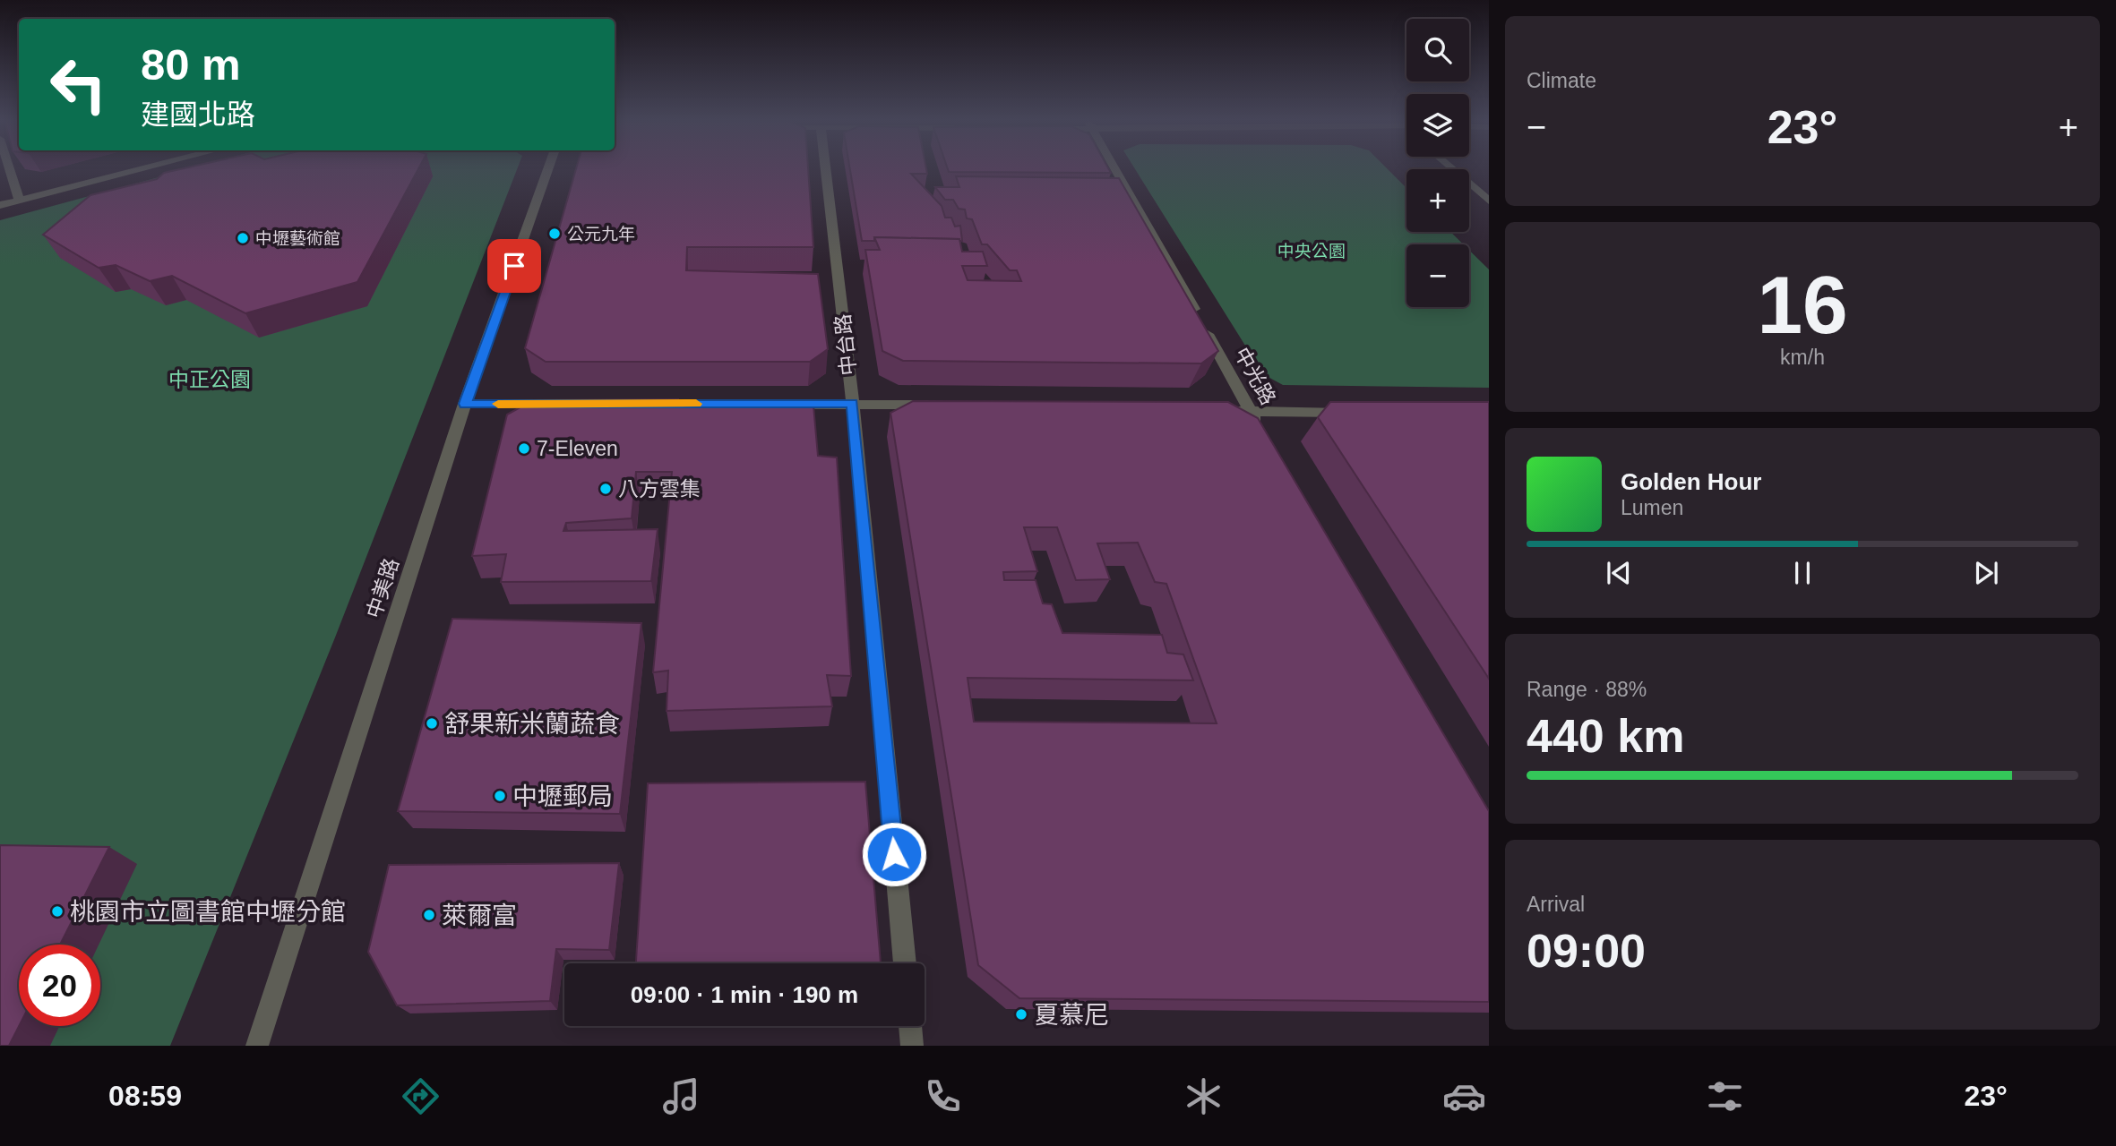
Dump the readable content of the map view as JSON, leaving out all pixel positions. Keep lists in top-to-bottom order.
{
  "streets": {
    "street": ["中台路", "中光路", "中美路"]
  },
  "parks": ["中央公園", "中正公園"],
  "places": [
    "公元九年",
    "中壢藝術館",
    "7-Eleven",
    "八方雲集",
    "舒果新米蘭蔬食",
    "中壢郵局",
    "桃園市立圖書館中壢分館",
    "萊爾富",
    "夏慕尼"
  ],
  "page": {
    "tile": [
      "Climate",
      ["16", "km/h"],
      ["Range · 88%", "440 km"],
      ["Arrival", "09:00"]
    ],
    "map_buttons": ["+", "−"],
    "turn": ["80 m", "建國北路"],
    "heat": ["−", "23°", "+"],
    "song": ["Golden Hour", "Lumen"],
    "limit": "20",
    "trip": "09:00 · 1 min · 190 m",
    "tabs": ["08:59", "23°"]
  }
}
